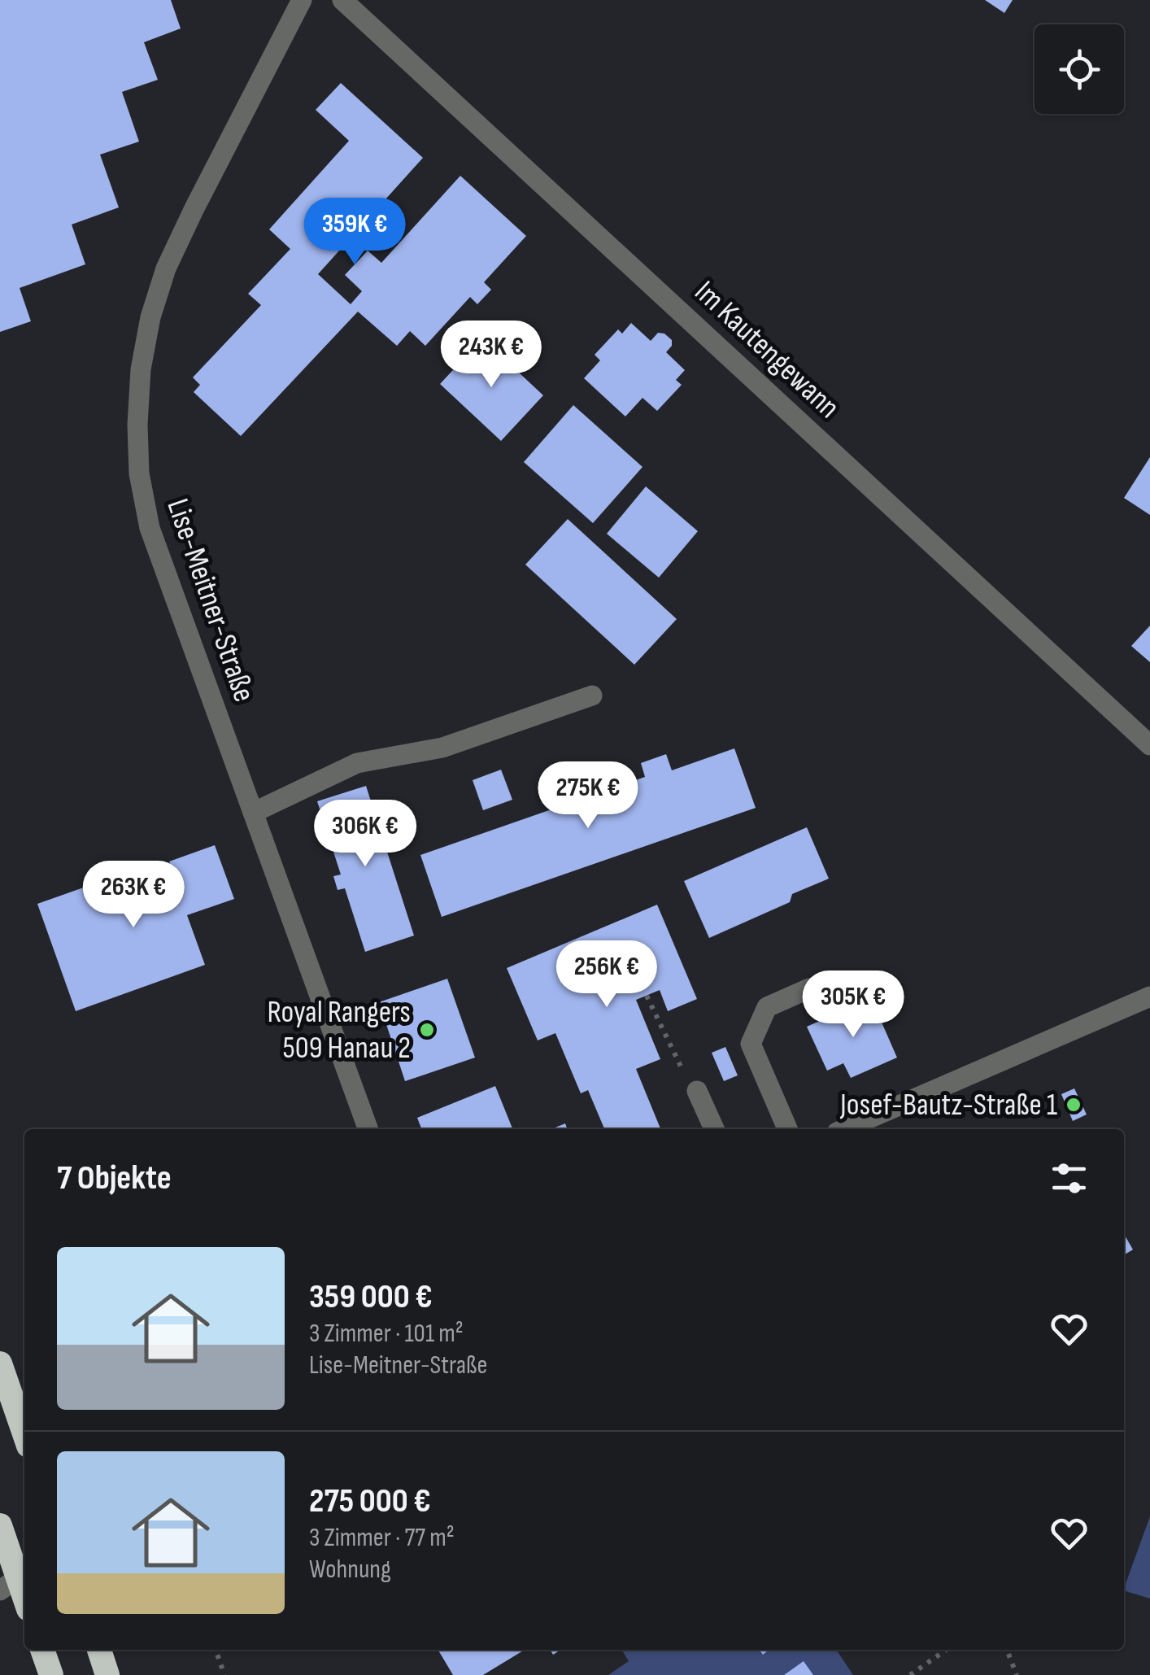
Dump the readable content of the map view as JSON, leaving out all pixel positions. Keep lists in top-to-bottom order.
{
  "streets": {
    "street": ["Im Kautengewann", "Lise-Meitner-Straße"]
  },
  "places": ["Royal Rangers 509 Hanau 2", "Josef-Bautz-Straße 1"],
  "page": {
    "price": [
      "359K €",
      "243K €",
      "275K €",
      "306K €",
      "263K €",
      "256K €",
      "305K €"
    ],
    "heading": "7 Objekte",
    "list": [
      {
        "name": "359 000 €",
        "note": "3 Zimmer · 101 m² · Lise-Meitner-Straße"
      },
      {
        "name": "275 000 €",
        "note": "3 Zimmer · 77 m² · Wohnung"
      }
    ]
  }
}
